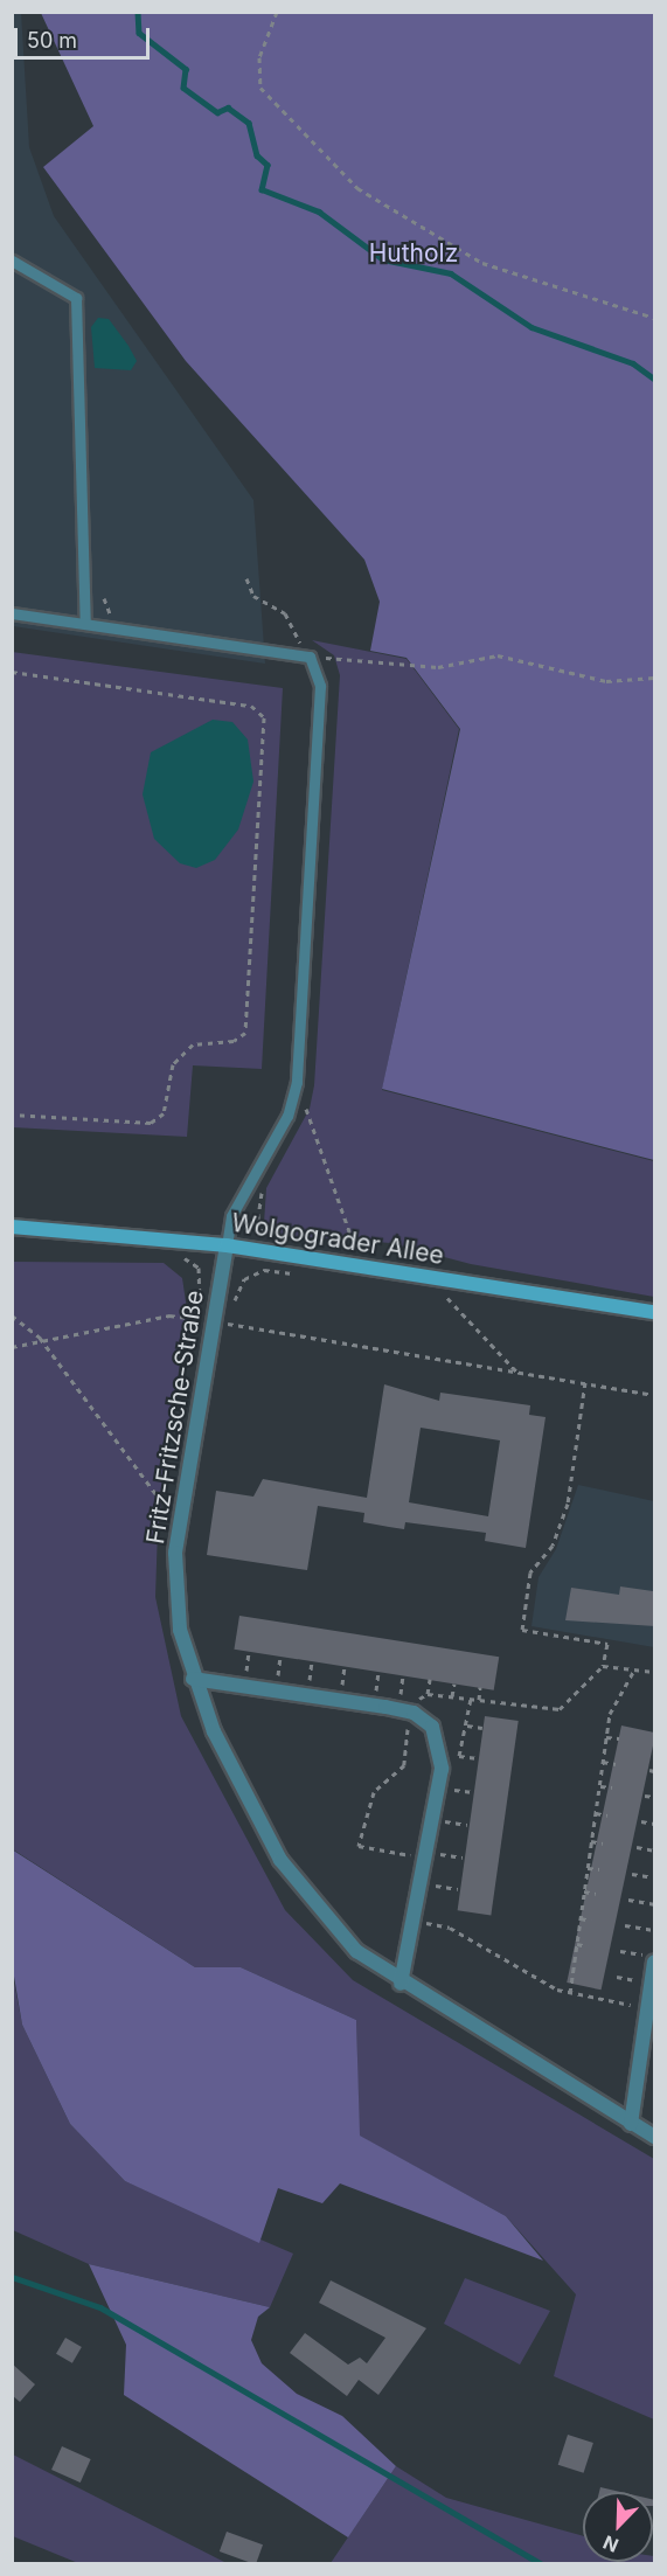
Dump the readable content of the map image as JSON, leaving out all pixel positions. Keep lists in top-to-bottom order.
{
  "streets": {
    "main road": ["Wolgograder Allee"],
    "street": ["Fritz-Fritzsche-Straße"]
  },
  "crossings": [
    ["Wolgograder Allee", "Fritz-Fritzsche-Straße"]
  ],
  "parks": ["Hutholz"],
  "scale_bar": "50 m",
  "north": "bottom left"
}
